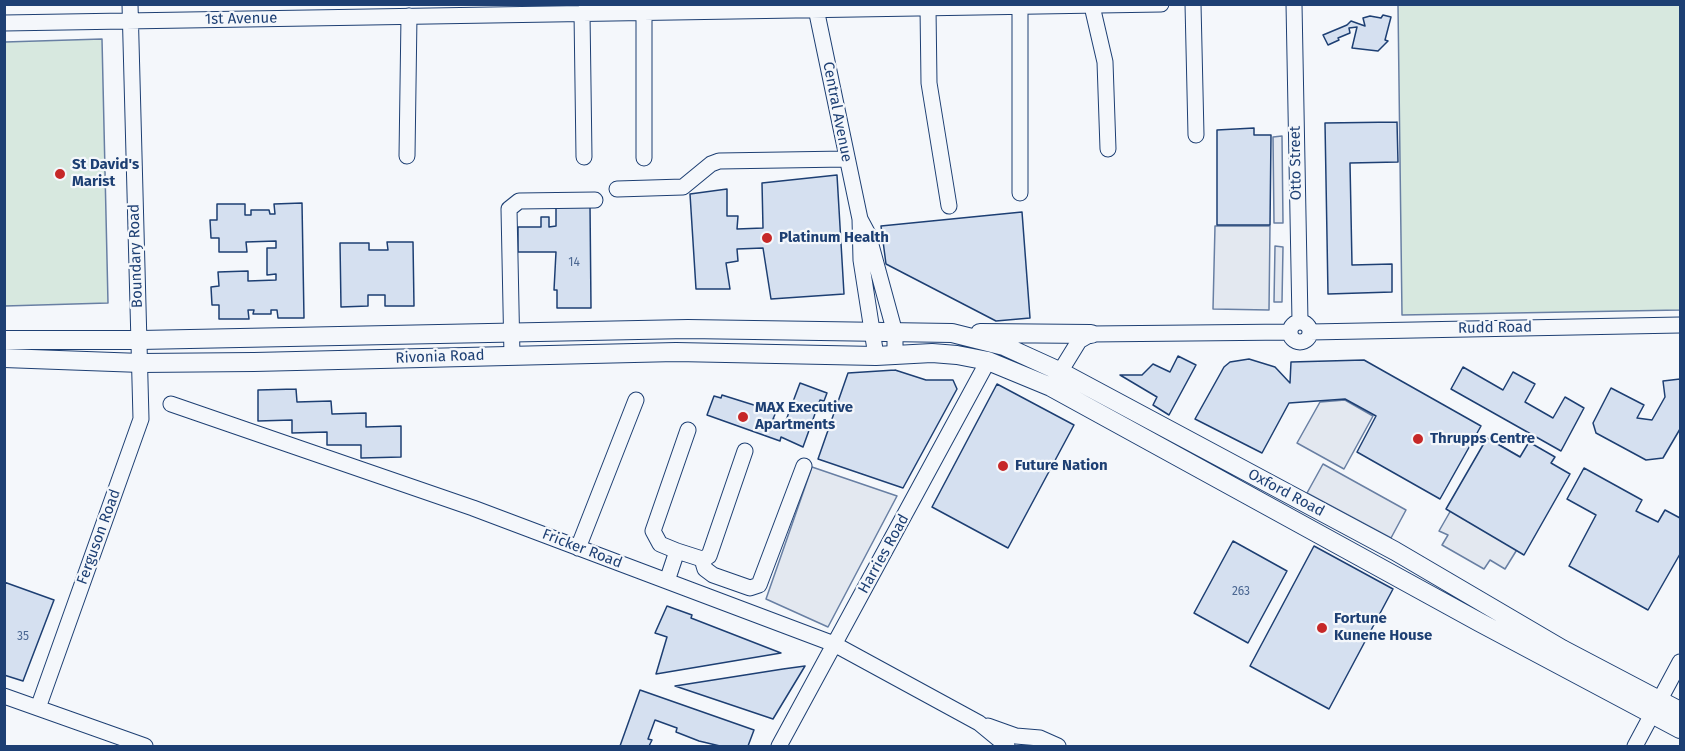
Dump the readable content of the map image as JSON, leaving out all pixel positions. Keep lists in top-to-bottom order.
{
  "streets": {
    "main road": ["Rivonia Road", "Oxford Road"],
    "street": [
      "1st Avenue",
      "Central Avenue",
      "Otto Street",
      "Boundary Road",
      "Rudd Road",
      "Ferguson Road",
      "Fricker Road",
      "Harries Road"
    ]
  },
  "crossings": [
    ["1st Avenue", "Central Avenue"],
    ["1st Avenue", "Boundary Road"],
    ["Central Avenue", "Rivonia Road"],
    ["Central Avenue", "Oxford Road"],
    ["Otto Street", "Rudd Road"],
    ["Boundary Road", "Rivonia Road"],
    ["Boundary Road", "Ferguson Road"],
    ["Rivonia Road", "Oxford Road"],
    ["Rivonia Road", "Ferguson Road"],
    ["Oxford Road", "Harries Road"],
    ["Fricker Road", "Harries Road"]
  ],
  "places": [
    "St David's Marist",
    "Platinum Health",
    "MAX Executive Apartments",
    "Thrupps Centre",
    "Future Nation",
    "Fortune Kunene House"
  ],
  "house_numbers": ["14", "263", "35"]
}
